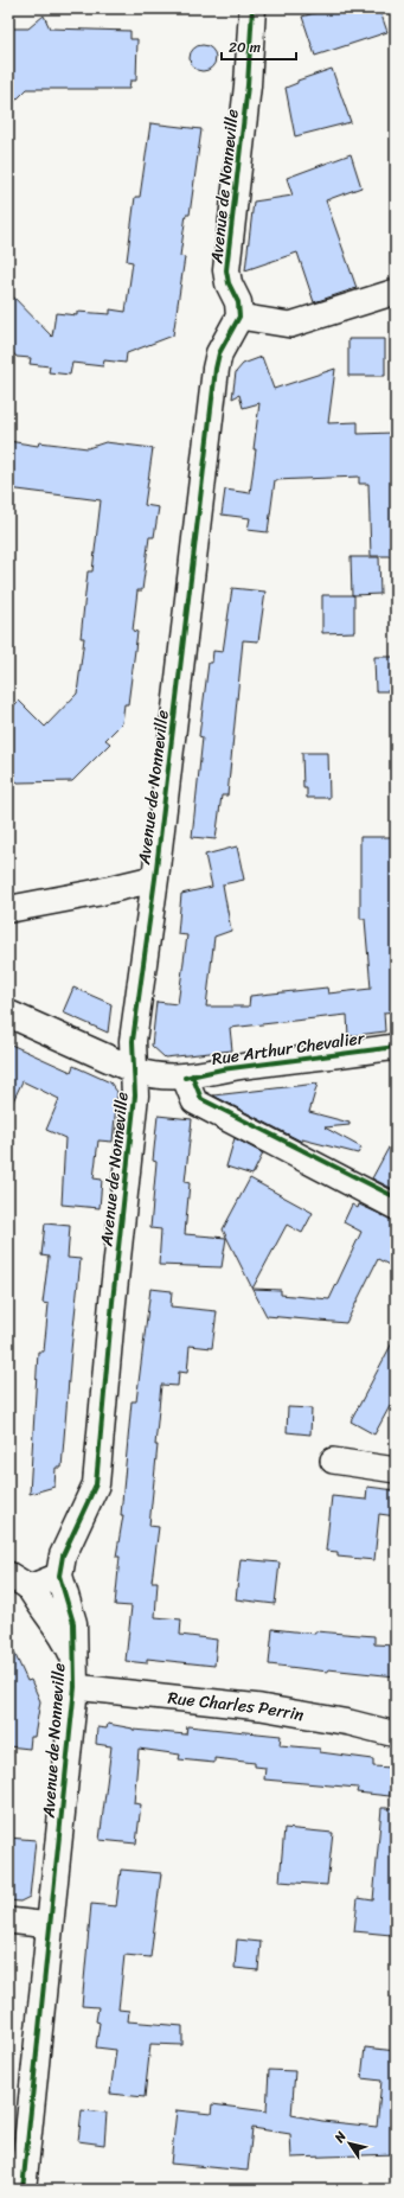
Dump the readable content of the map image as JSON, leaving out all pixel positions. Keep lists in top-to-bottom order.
{
  "streets": {
    "street": ["Avenue de Nonneville", "Rue Arthur Chevalier", "Rue Charles Perrin"]
  },
  "crossings": [
    ["Avenue de Nonneville", "Rue Arthur Chevalier"],
    ["Avenue de Nonneville", "Rue Charles Perrin"]
  ],
  "scale_bar": "20 m",
  "north": "top left"
}
